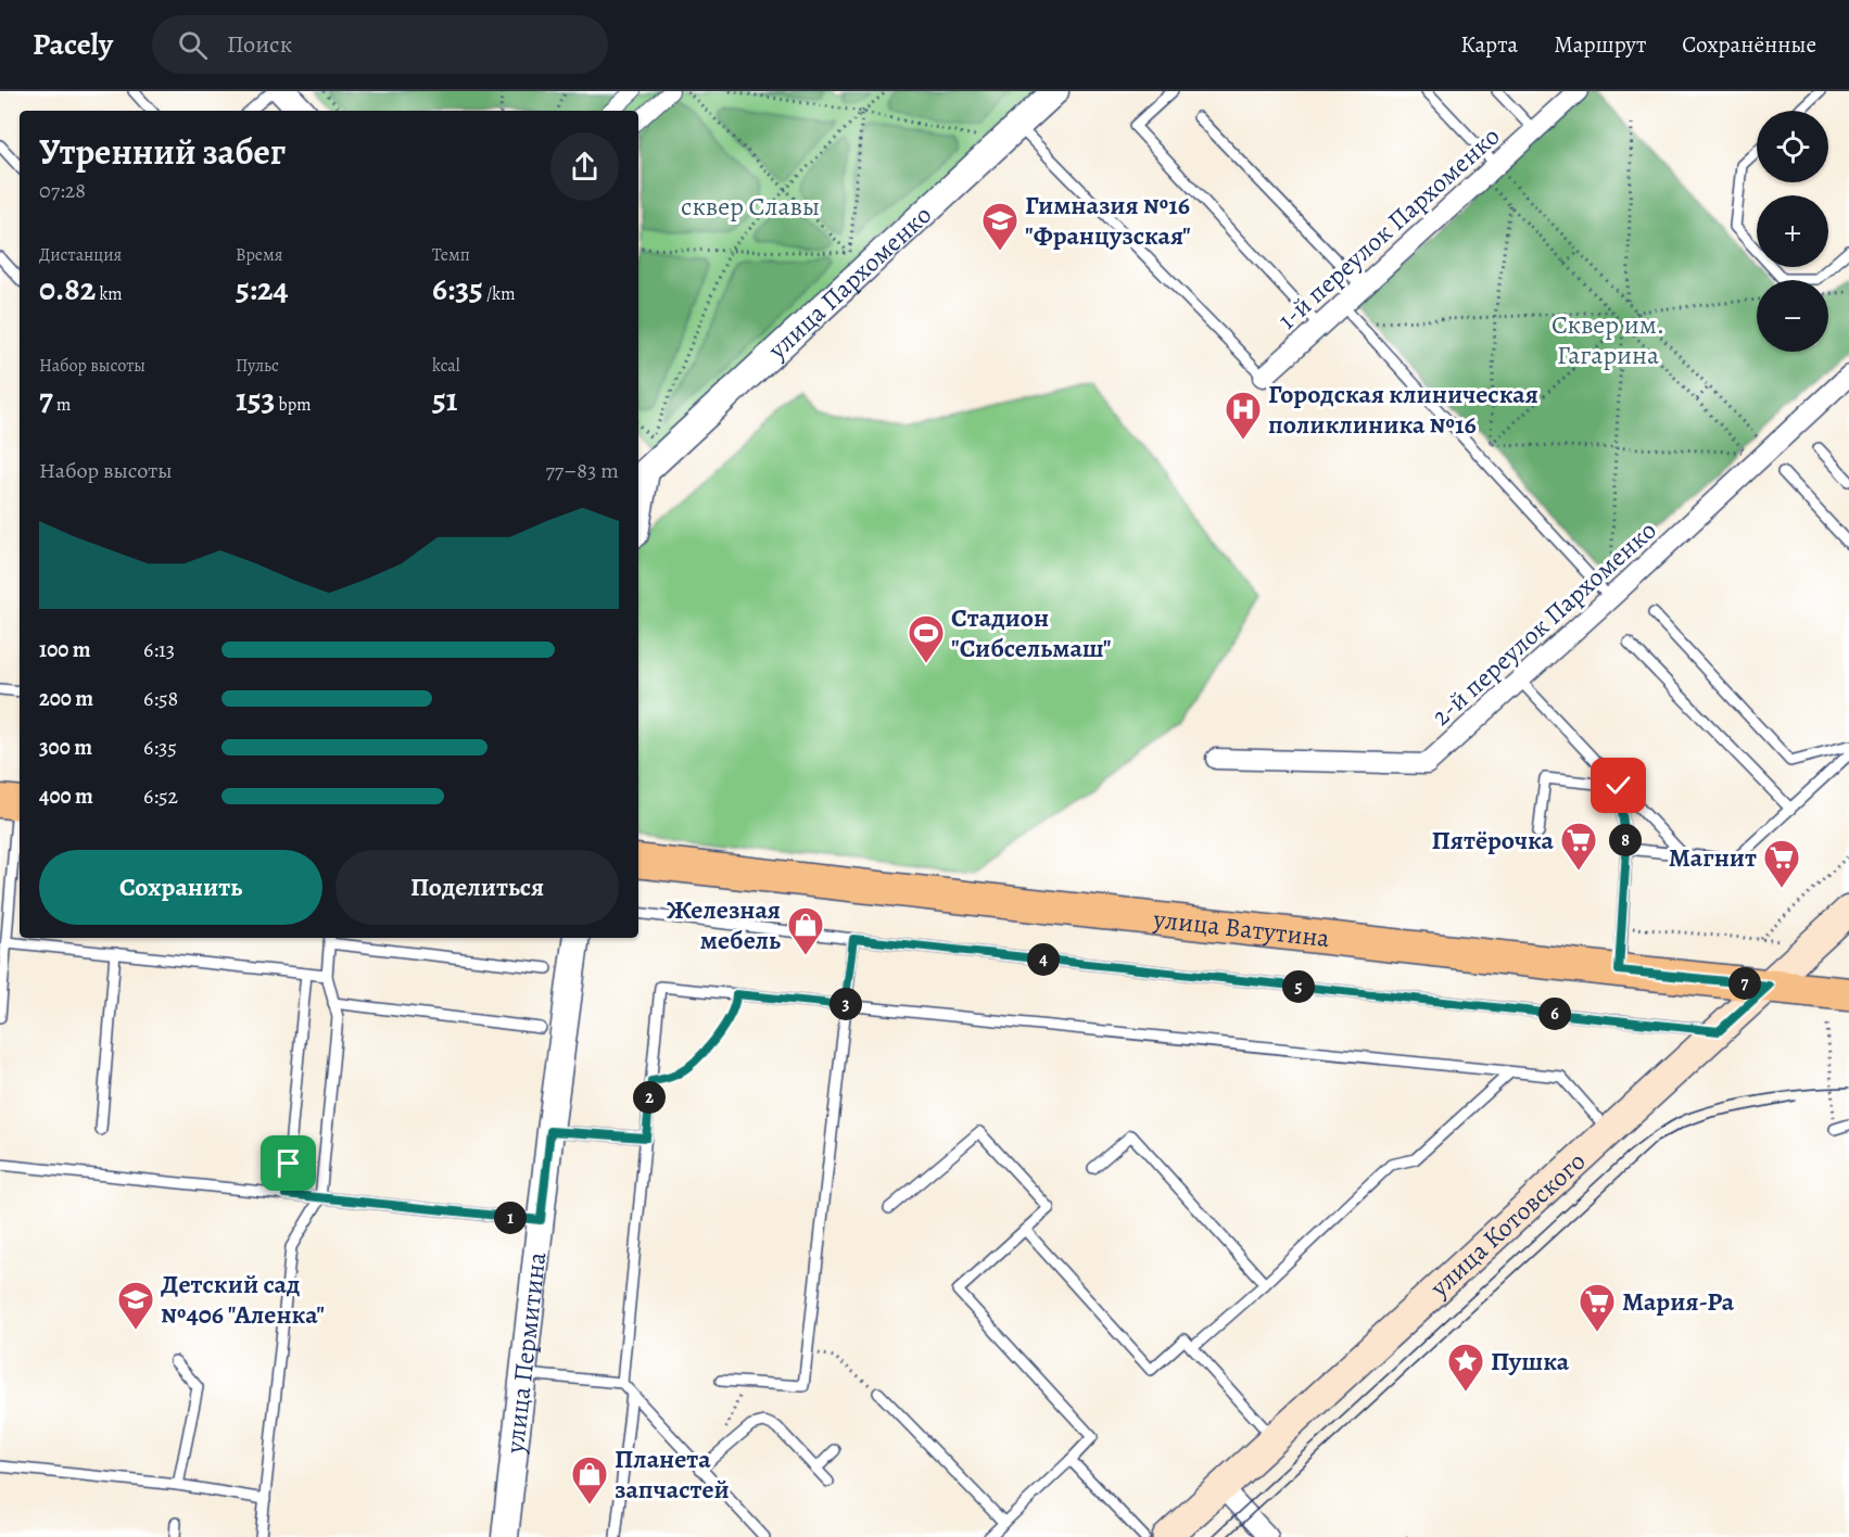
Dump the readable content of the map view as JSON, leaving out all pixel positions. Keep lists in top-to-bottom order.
{
  "streets": {
    "main road": ["улица Ватутина", "улица Котовского"],
    "street": [
      "1-й переулок Пархоменко",
      "улица Пархоменко",
      "2-й переулок Пархоменко",
      "улица Пермитина"
    ]
  },
  "crossings": [
    ["улица Ватутина", "улица Котовского"]
  ],
  "parks": ["сквер Славы", "Сквер им. Гагарина"],
  "places": {
    "school or university": ["Гимназия №16 \"Французская\"", "Детский сад №406 \"Аленка\""],
    "hospital": ["Городская клиническая поликлиника №16"],
    "sports": ["Стадион \"Сибсельмаш\""],
    "supermarket": ["Пятёрочка", "Магнит", "Мария-Ра"],
    "shop": ["Железная мебель", "Планета запчастей"],
    "place": ["Пушка"]
  },
  "page": {
    "header": "Pacely",
    "search": "Поиск",
    "nav": ["Карта", "Маршрут", "Сохранённые"],
    "map_buttons": ["+", "−"],
    "heading": ["Утренний забег", "07:28"],
    "stats": [
      ["Дистанция", "0.82 km"],
      ["Время", "5:24"],
      ["Темп", "6:35 /km"],
      ["Набор высоты", "7 m"],
      ["Пульс", "153 bpm"],
      ["kcal", "51"]
    ],
    "chart": ["Набор высоты", "77–83 m"],
    "list": [
      {
        "name": "100 m",
        "note": "6:13"
      },
      {
        "name": "200 m",
        "note": "6:58"
      },
      {
        "name": "300 m",
        "note": "6:35"
      },
      {
        "name": "400 m",
        "note": "6:52"
      }
    ],
    "pins": [
      "8",
      "4",
      "7",
      "5",
      "3",
      "6",
      "2",
      "1"
    ],
    "buttons": ["Сохранить", "Поделиться"]
  }
}
